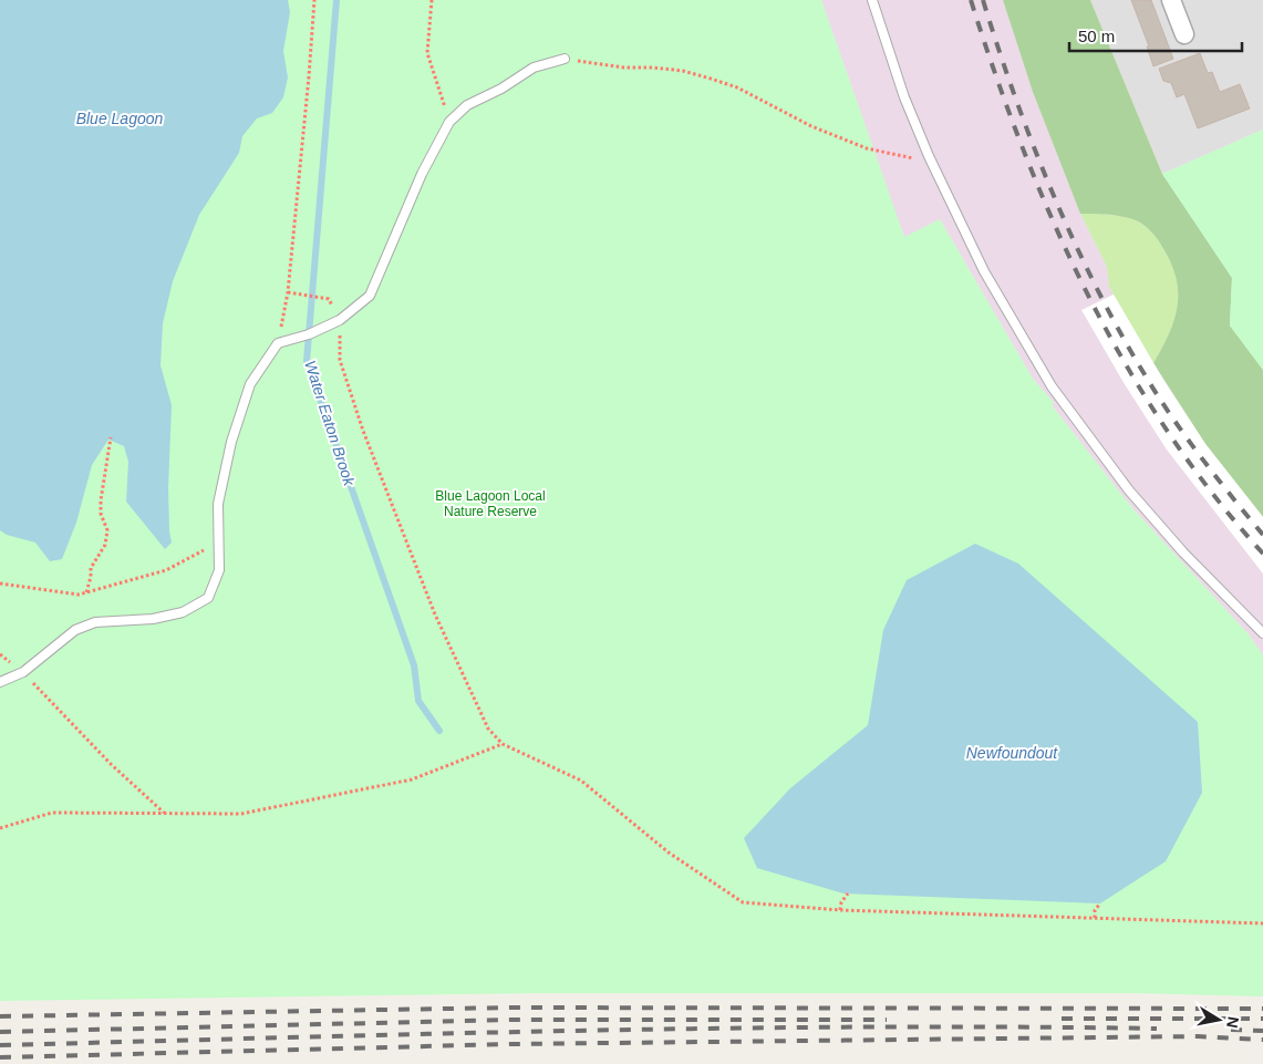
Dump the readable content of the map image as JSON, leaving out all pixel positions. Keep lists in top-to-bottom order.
{
  "water": ["Blue Lagoon", "Water Eaton Brook", "Newfoundout"],
  "parks": ["Blue Lagoon Local Nature Reserve"],
  "scale_bar": "50 m",
  "north": "right"
}
